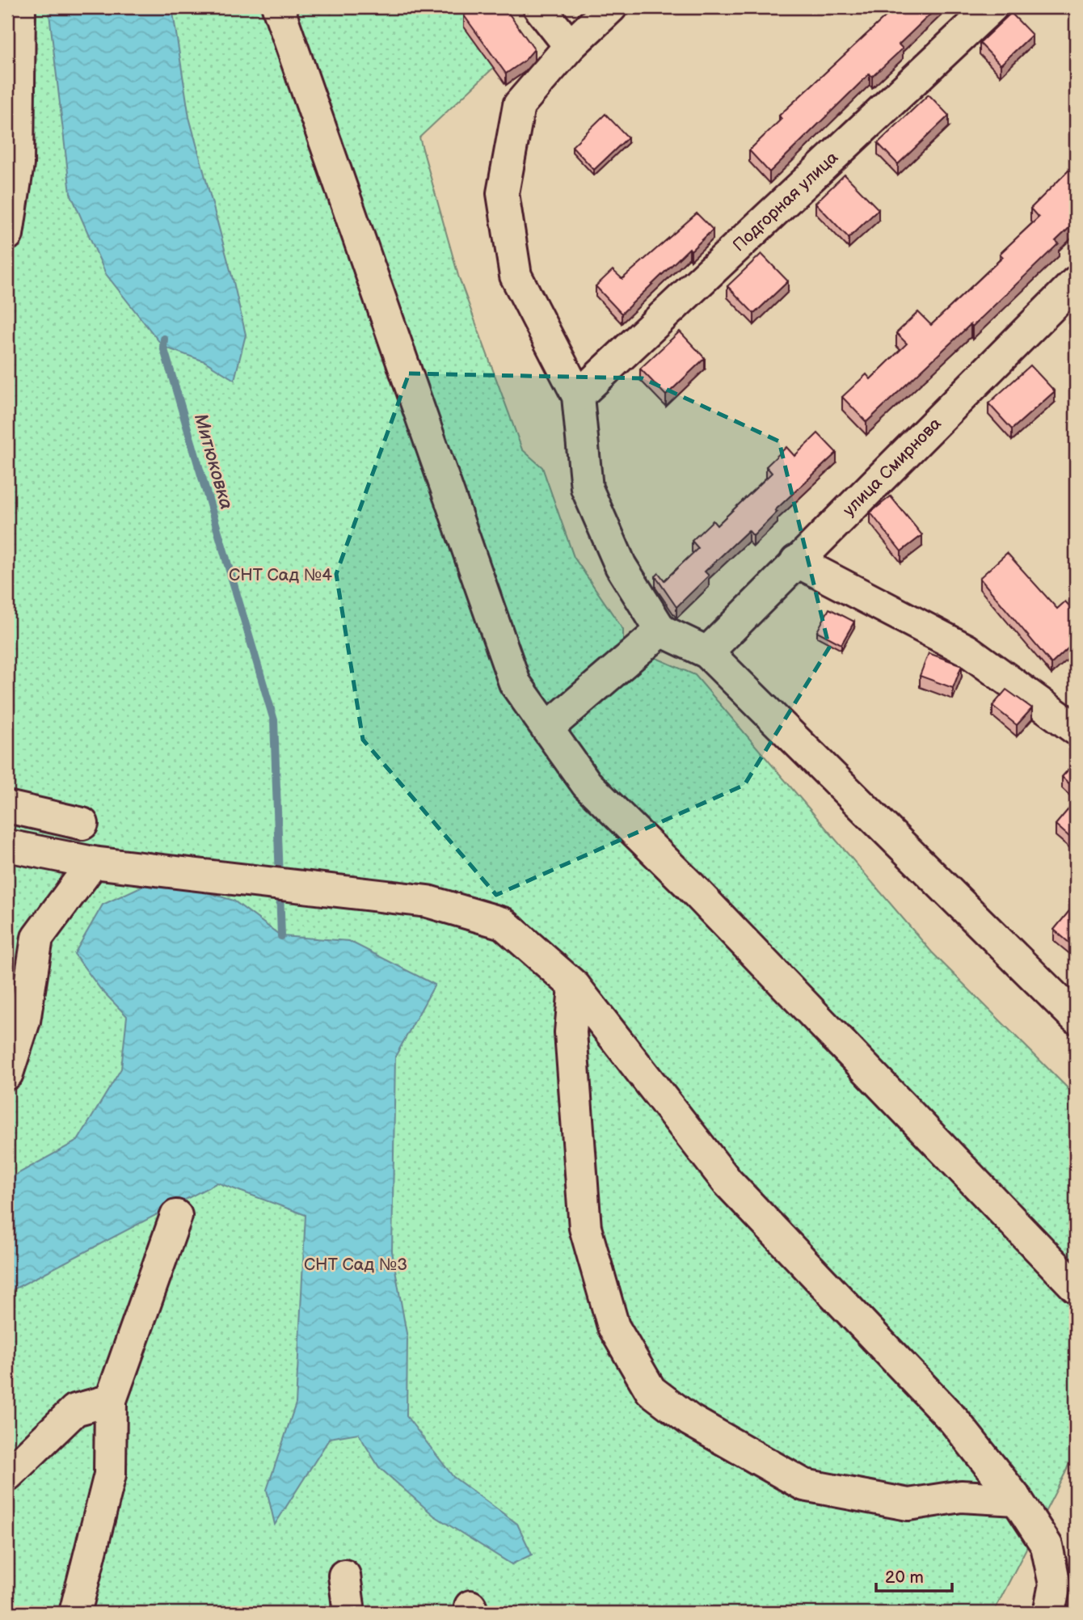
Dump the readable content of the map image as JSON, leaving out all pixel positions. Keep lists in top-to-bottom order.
{
  "streets": {
    "street": ["Подгорная улица", "улица Смирнова"]
  },
  "water": ["Митюковка"],
  "parks": ["СНТ Сад №4", "СНТ Сад №3"],
  "scale_bar": "20 m"
}
